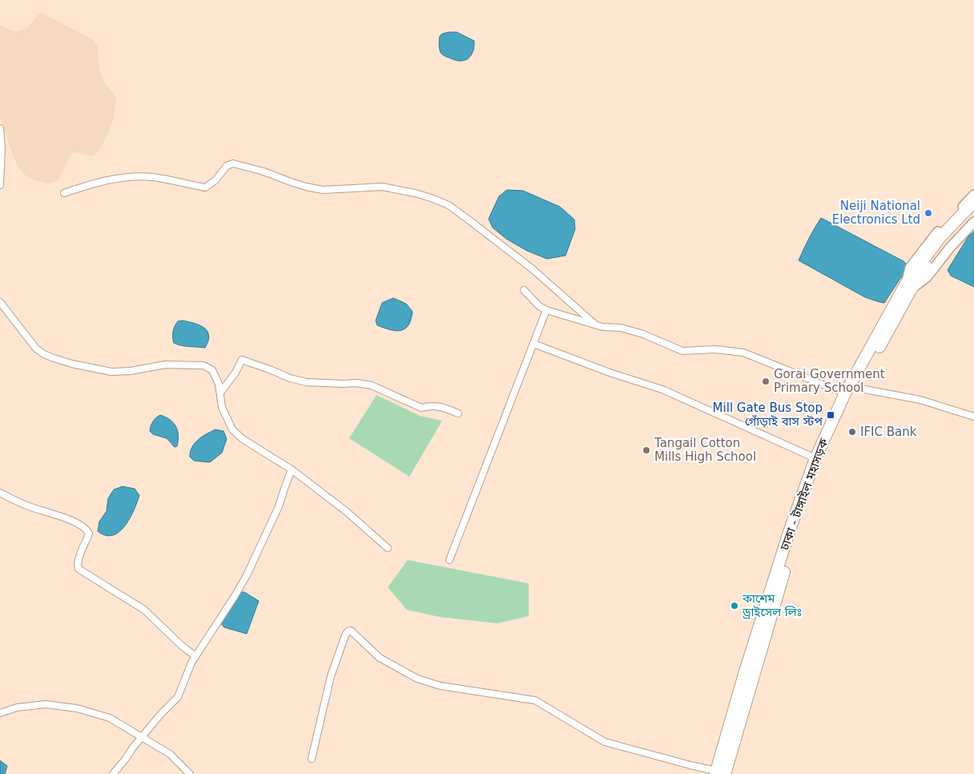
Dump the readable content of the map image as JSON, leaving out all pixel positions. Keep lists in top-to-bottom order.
{
  "streets": {
    "highway": ["ঢাকা - টাঙ্গাইল মহাসড়ক"]
  },
  "places": {
    "other": [
      "Neiji National Electronics Ltd",
      "Gorai Government Primary School",
      "IFIC Bank",
      "Tangail Cotton Mills High School",
      "কাশেম ড্রাইসেল লিঃ"
    ],
    "transit": ["Mill Gate Bus Stop গোঁড়াই বাস স্টপ"]
  }
}
